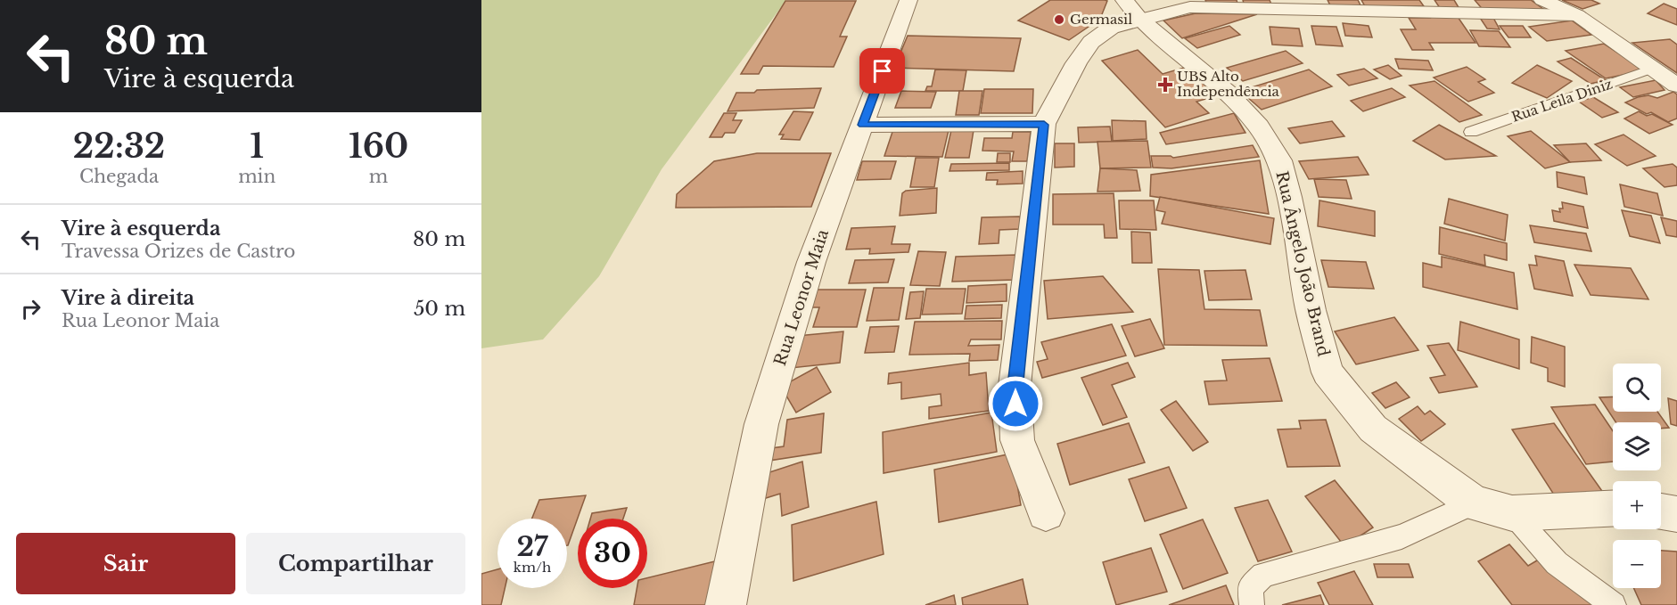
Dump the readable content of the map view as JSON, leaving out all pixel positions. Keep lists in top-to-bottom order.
{
  "streets": {
    "street": ["Rua Ângelo João Brand", "Rua Leonor Maia"],
    "lane": ["Rua Leila Diniz"]
  },
  "places": {
    "other": ["Germasil"],
    "health": ["UBS Alto Independência"]
  },
  "page": {
    "turn": ["80 m", "Vire à esquerda"],
    "eta": [
      "22:32",
      "Chegada",
      "1",
      "min",
      "160",
      "m"
    ],
    "list": [
      {
        "name": "Vire à esquerda",
        "note": "Travessa Orizes de Castro",
        "value": "80 m"
      },
      {
        "name": "Vire à direita",
        "note": "Rua Leonor Maia",
        "value": "50 m"
      }
    ],
    "map_buttons": ["+", "−"],
    "speed": "27 km/h",
    "limit": "30",
    "buttons": ["Sair", "Compartilhar"]
  }
}
